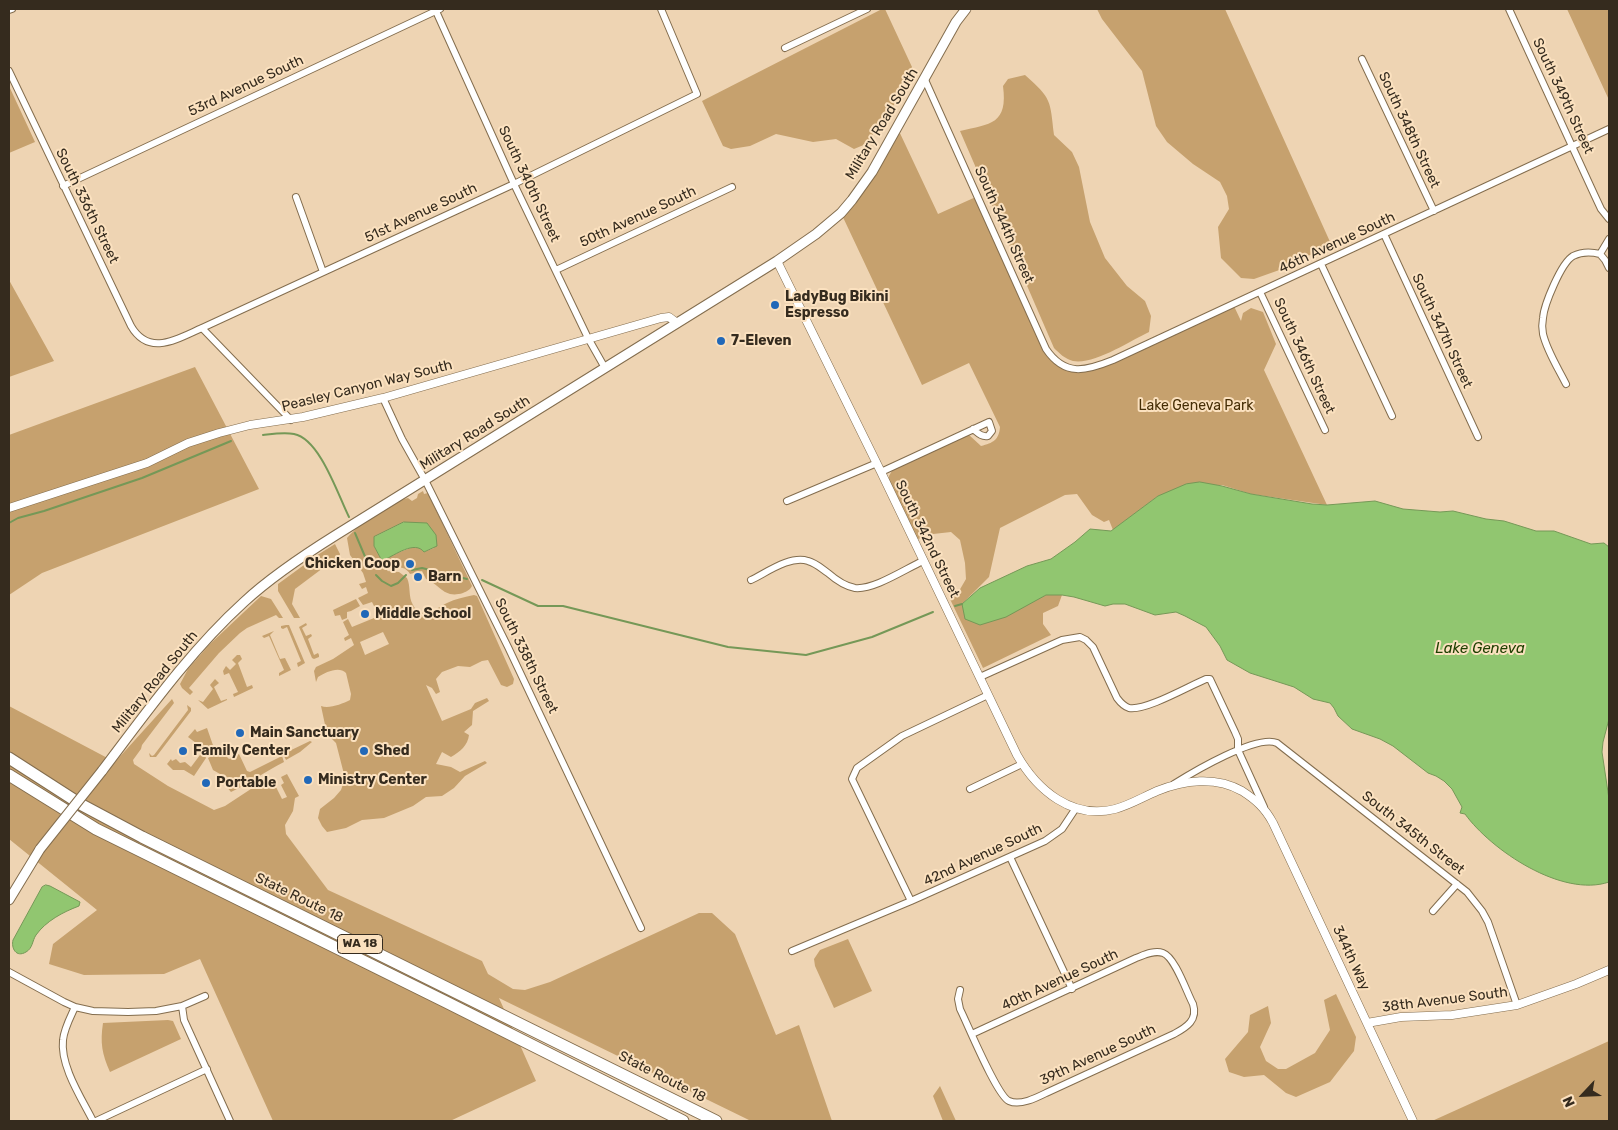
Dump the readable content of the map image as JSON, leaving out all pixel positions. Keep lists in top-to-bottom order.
{
  "streets": {
    "highway": ["State Route 18", "WA 18"],
    "main road": ["Military Road South"],
    "street": [
      "53rd Avenue South",
      "South 349th Street",
      "South 348th Street",
      "South 340th Street",
      "South 336th Street",
      "51st Avenue South",
      "50th Avenue South",
      "South 344th Street",
      "46th Avenue South",
      "South 347th Street",
      "South 346th Street",
      "Peasley Canyon Way South",
      "South 342nd Street",
      "South 338th Street",
      "South 345th Street",
      "42nd Avenue South",
      "344th Way",
      "40th Avenue South",
      "38th Avenue South",
      "39th Avenue South"
    ]
  },
  "crossings": [
    ["53rd Avenue South", "South 340th Street"],
    ["53rd Avenue South", "South 336th Street"],
    ["South 349th Street", "46th Avenue South"],
    ["Military Road South", "South 340th Street"],
    ["Military Road South", "South 344th Street"],
    ["Military Road South", "Peasley Canyon Way South"],
    ["Military Road South", "South 342nd Street"],
    ["Military Road South", "South 338th Street"],
    ["South 348th Street", "46th Avenue South"],
    ["South 340th Street", "51st Avenue South"],
    ["South 340th Street", "50th Avenue South"],
    ["South 340th Street", "Peasley Canyon Way South"],
    ["South 336th Street", "51st Avenue South"],
    ["South 344th Street", "46th Avenue South"],
    ["46th Avenue South", "South 347th Street"],
    ["46th Avenue South", "South 346th Street"],
    ["Peasley Canyon Way South", "South 338th Street"],
    ["South 342nd Street", "42nd Avenue South"],
    ["South 345th Street", "38th Avenue South"],
    ["344th Way", "38th Avenue South"],
    ["40th Avenue South", "39th Avenue South"]
  ],
  "water": ["Lake Geneva"],
  "parks": ["Lake Geneva Park"],
  "places": [
    "LadyBug Bikini Espresso",
    "7-Eleven",
    "Chicken Coop",
    "Barn",
    "Middle School",
    "Main Sanctuary",
    "Family Center",
    "Shed",
    "Ministry Center",
    "Portable"
  ],
  "north": "bottom left"
}
